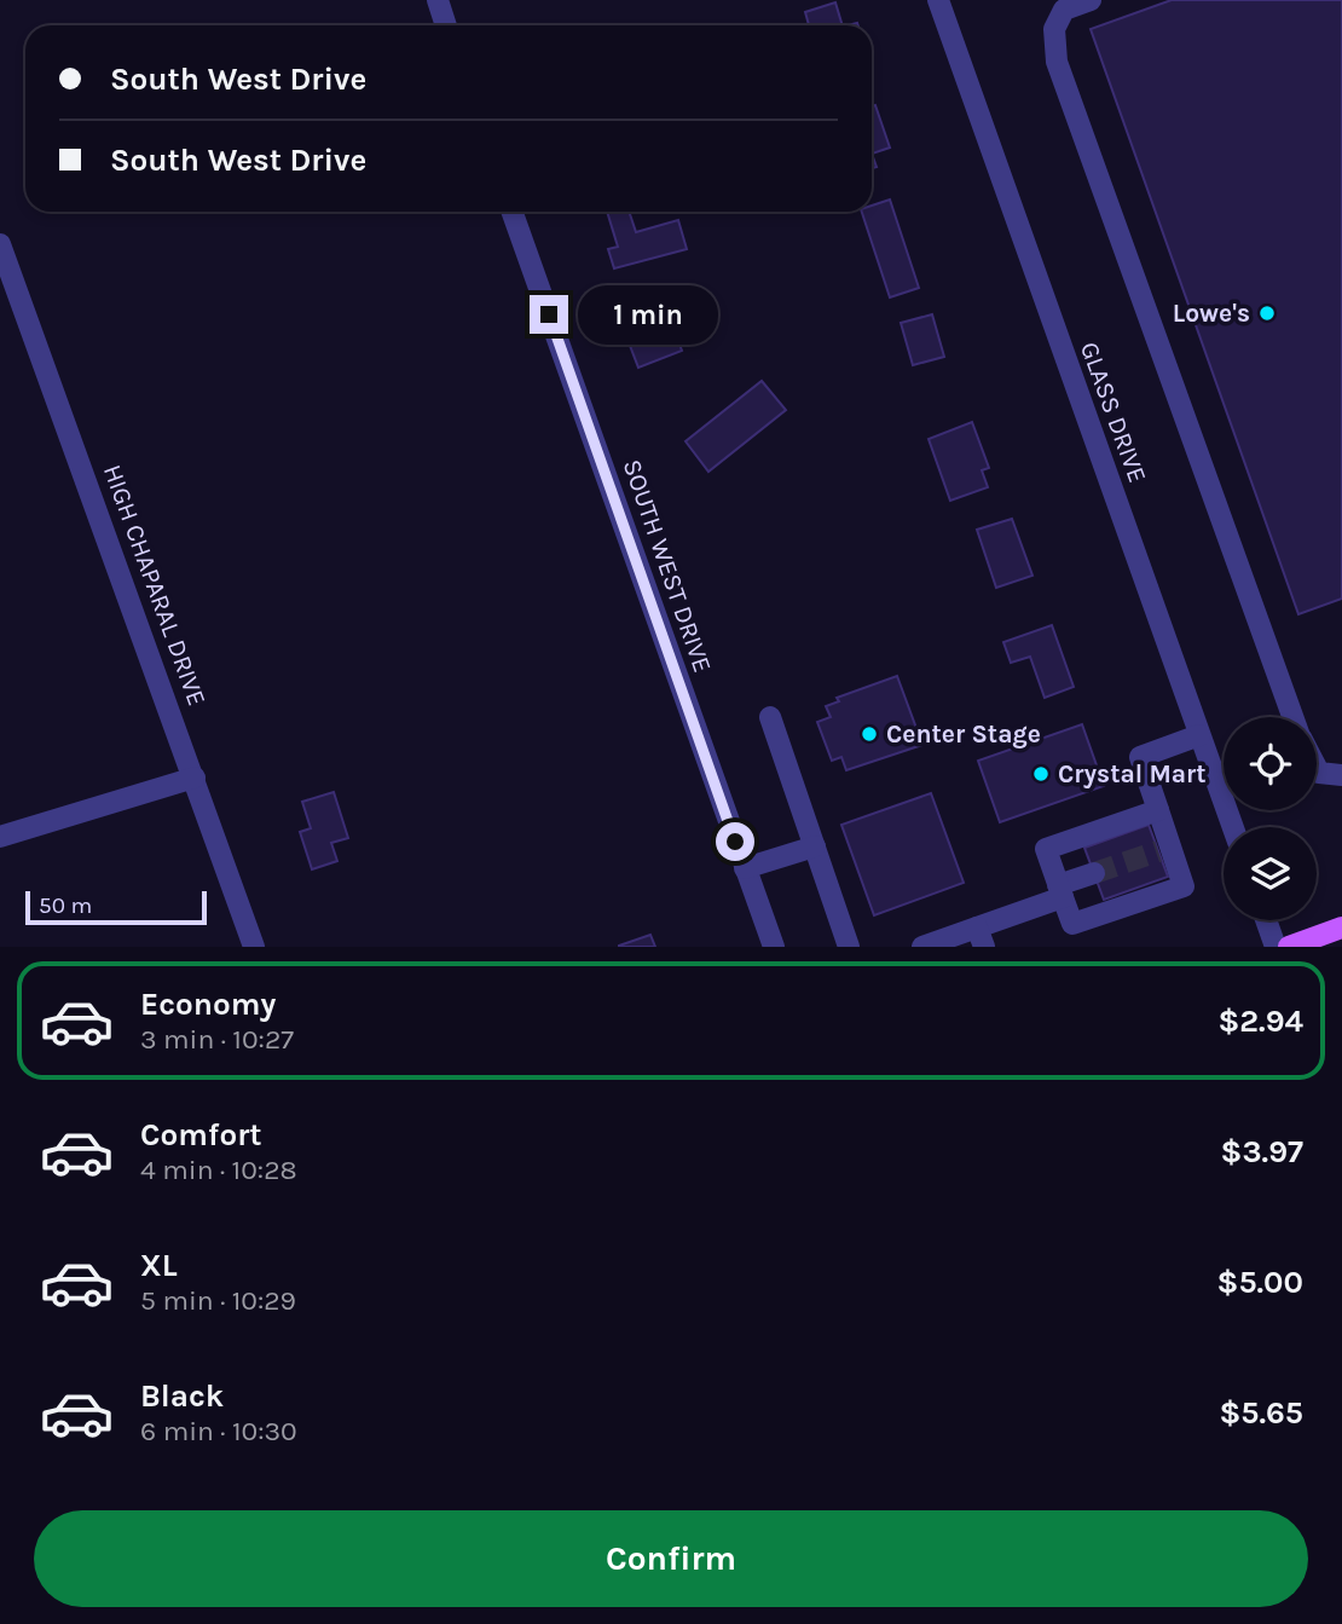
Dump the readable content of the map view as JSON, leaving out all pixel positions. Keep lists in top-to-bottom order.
{
  "streets": {
    "street": ["GLASS DRIVE", "SOUTH WEST DRIVE", "HIGH CHAPARAL DRIVE"]
  },
  "places": ["Lowe's", "Center Stage", "Crystal Mart"],
  "scale_bar": "50 m",
  "page": {
    "banner": ["South West Drive", "South West Drive"],
    "bubble": "1 min",
    "scale": "50 m",
    "list": [
      {
        "name": "Economy",
        "note": "3 min · 10:27",
        "value": "$2.94"
      },
      {
        "name": "Comfort",
        "note": "4 min · 10:28",
        "value": "$3.97"
      },
      {
        "name": "XL",
        "note": "5 min · 10:29",
        "value": "$5.00"
      },
      {
        "name": "Black",
        "note": "6 min · 10:30",
        "value": "$5.65"
      }
    ],
    "buttons": "Confirm"
  }
}
